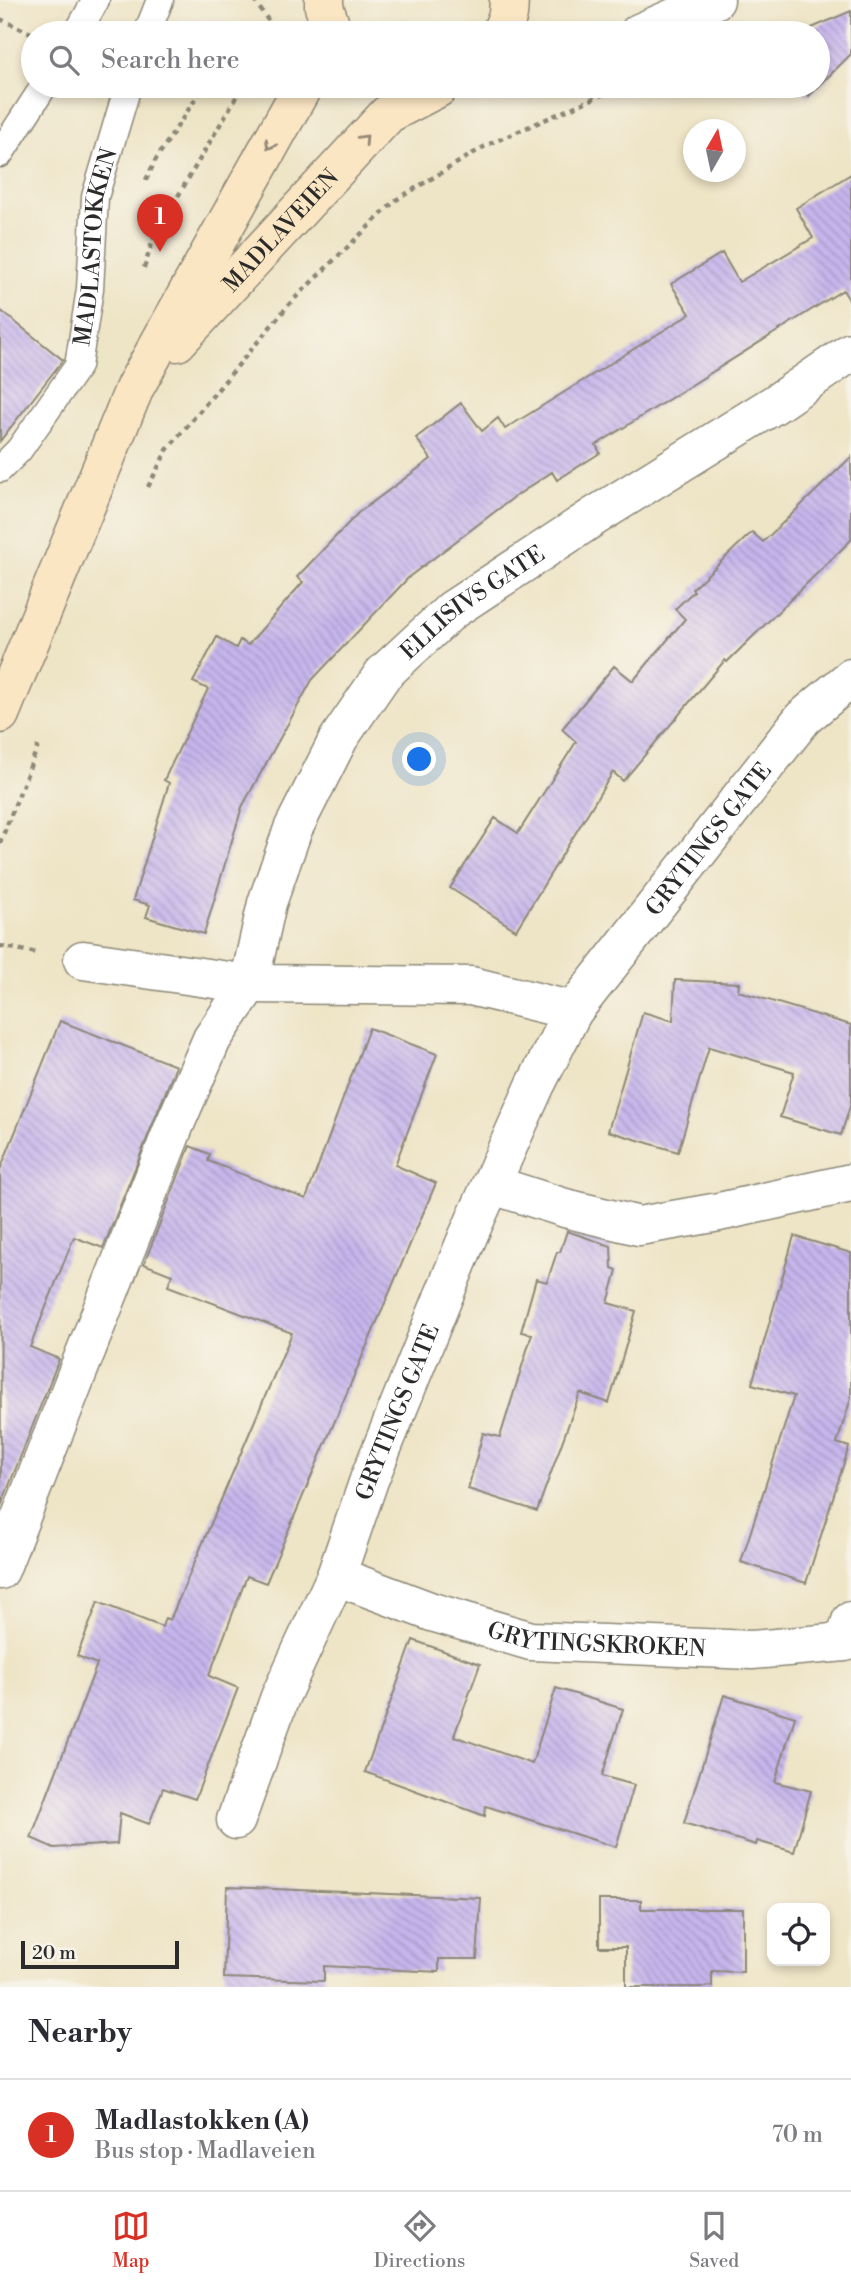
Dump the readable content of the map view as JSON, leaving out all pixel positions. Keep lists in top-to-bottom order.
{
  "streets": {
    "main road": ["MADLAVEIEN"],
    "street": ["ELLISIVS GATE", "GRYTINGS GATE", "GRYTINGSKROKEN"],
    "lane": ["MADLASTOKKEN"]
  },
  "crossings": [
    ["GRYTINGS GATE", "GRYTINGSKROKEN"]
  ],
  "scale_bar": "20 m",
  "north": "top",
  "page": {
    "search": "Search here",
    "pins": "1",
    "scale": "20 m",
    "heading": "Nearby",
    "list": [
      {
        "mark": "1",
        "name": "Madlastokken (A)",
        "note": "Bus stop · Madlaveien",
        "value": "70 m"
      }
    ],
    "nav": ["Map", "Directions", "Saved"]
  }
}
